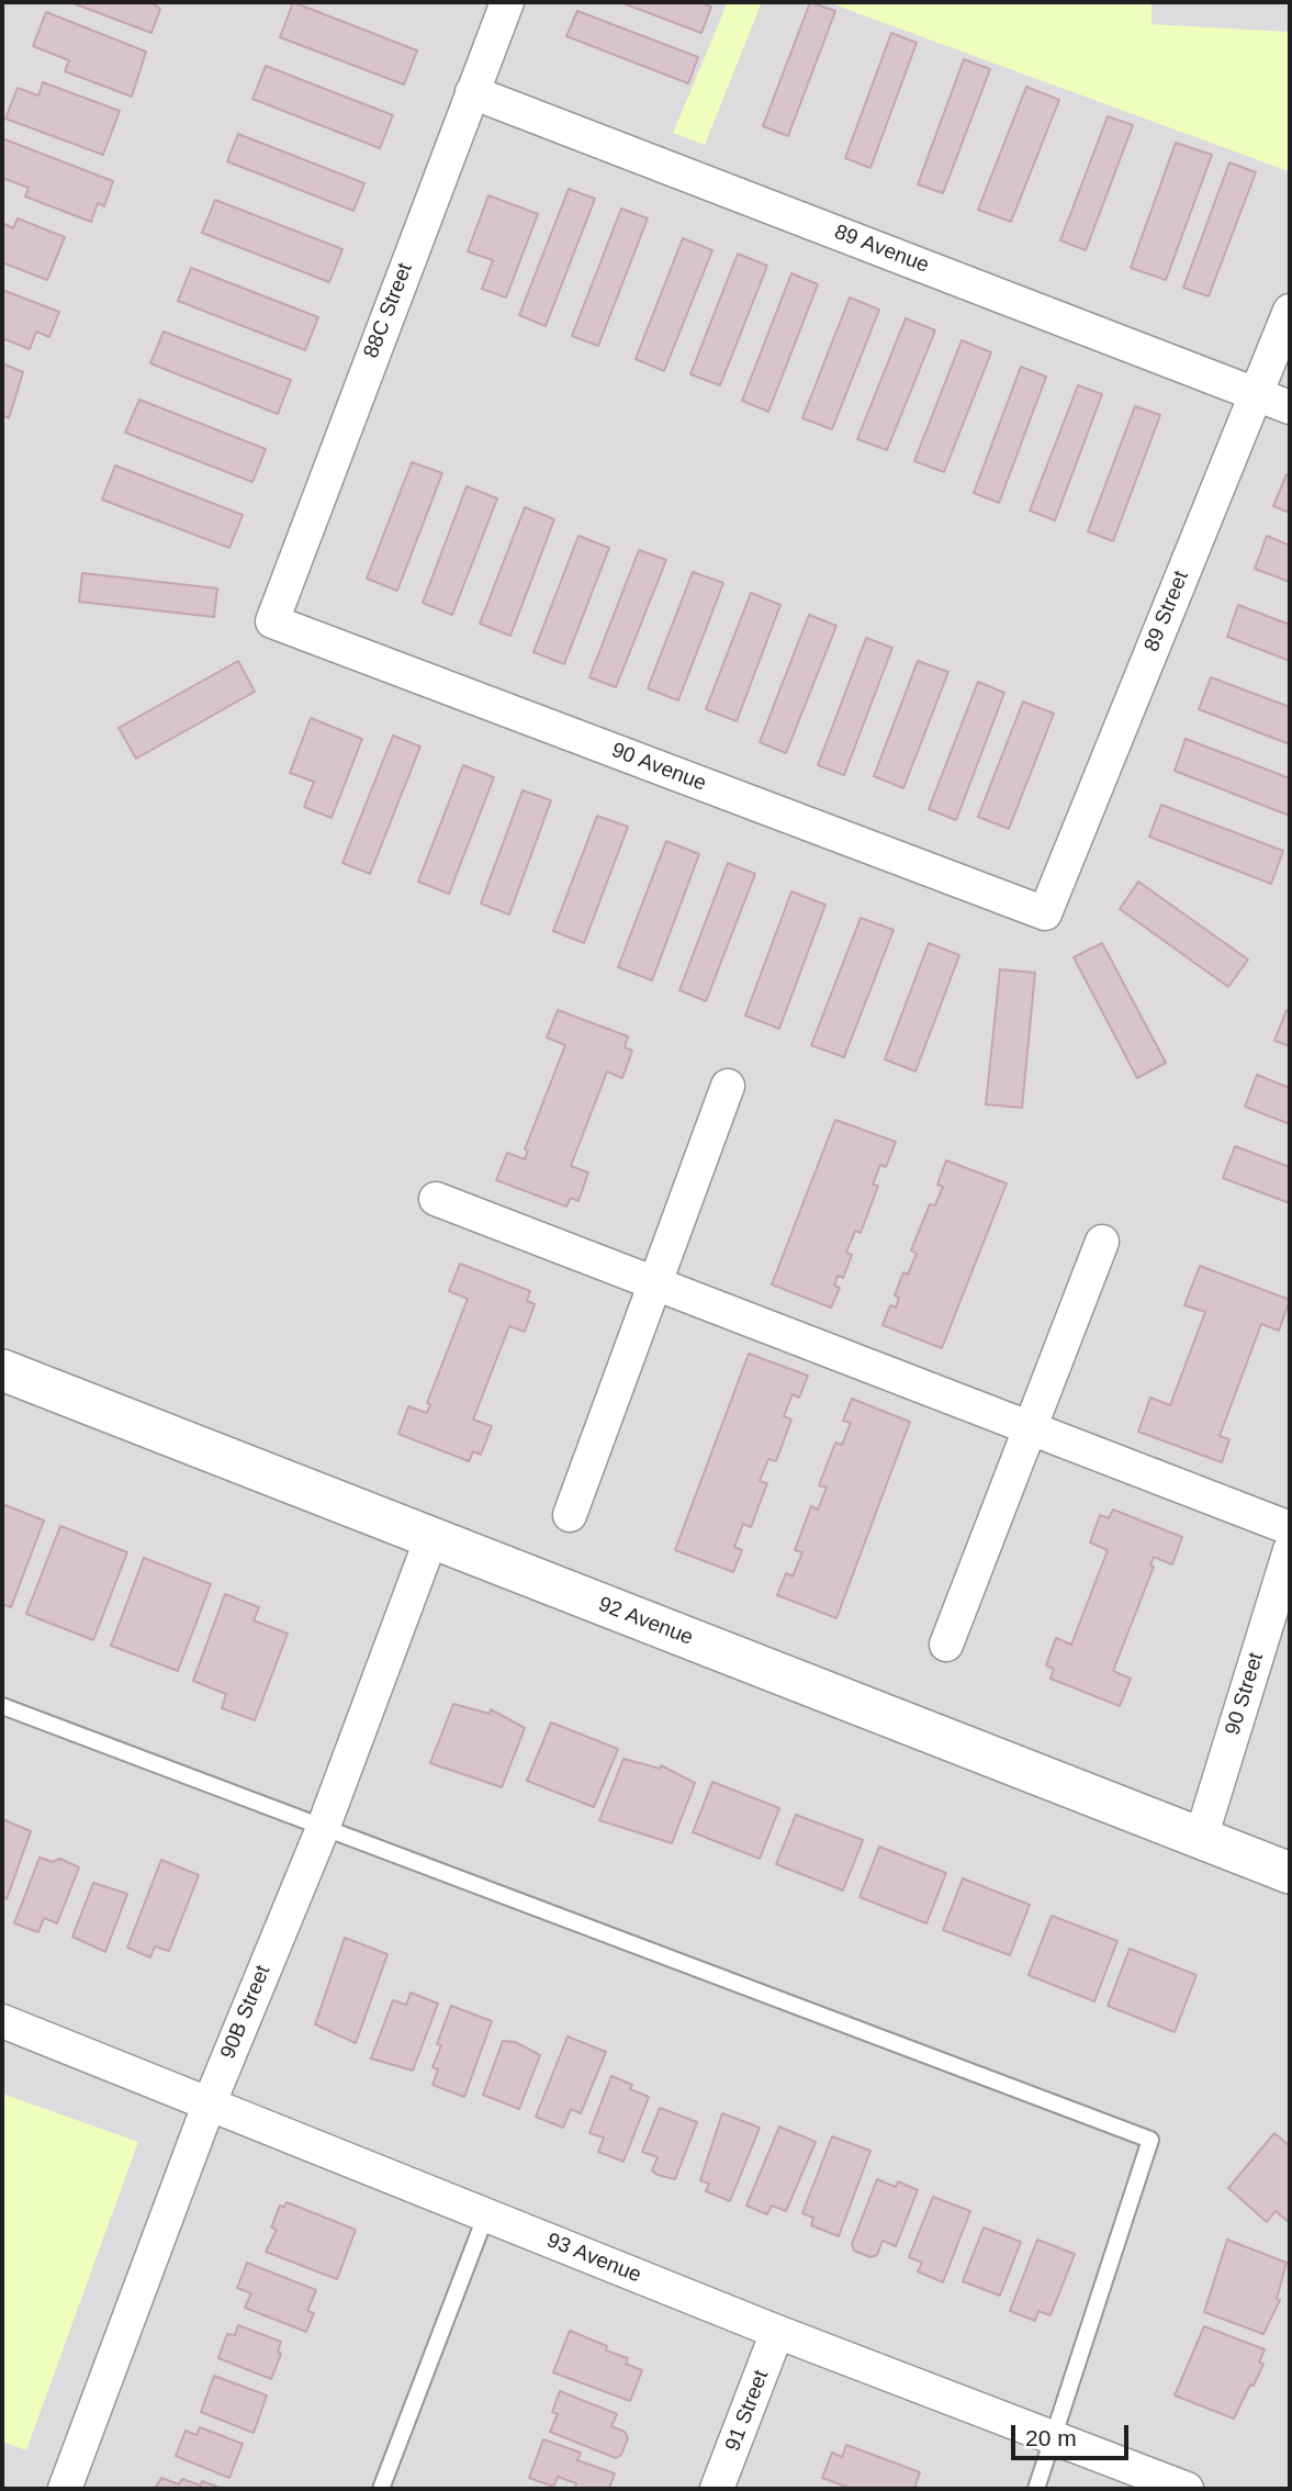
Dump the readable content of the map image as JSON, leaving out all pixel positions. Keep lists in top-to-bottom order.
{
  "streets": {
    "street": [
      "89 Avenue",
      "88C Street",
      "89 Street",
      "90 Avenue",
      "92 Avenue",
      "90 Street",
      "90B Street",
      "93 Avenue",
      "91 Street"
    ]
  },
  "crossings": [
    ["89 Avenue", "88C Street"],
    ["89 Avenue", "89 Street"],
    ["88C Street", "90 Avenue"],
    ["89 Street", "90 Avenue"],
    ["92 Avenue", "90 Street"],
    ["92 Avenue", "90B Street"],
    ["90B Street", "93 Avenue"],
    ["93 Avenue", "91 Street"]
  ],
  "scale_bar": "20 m"
}
